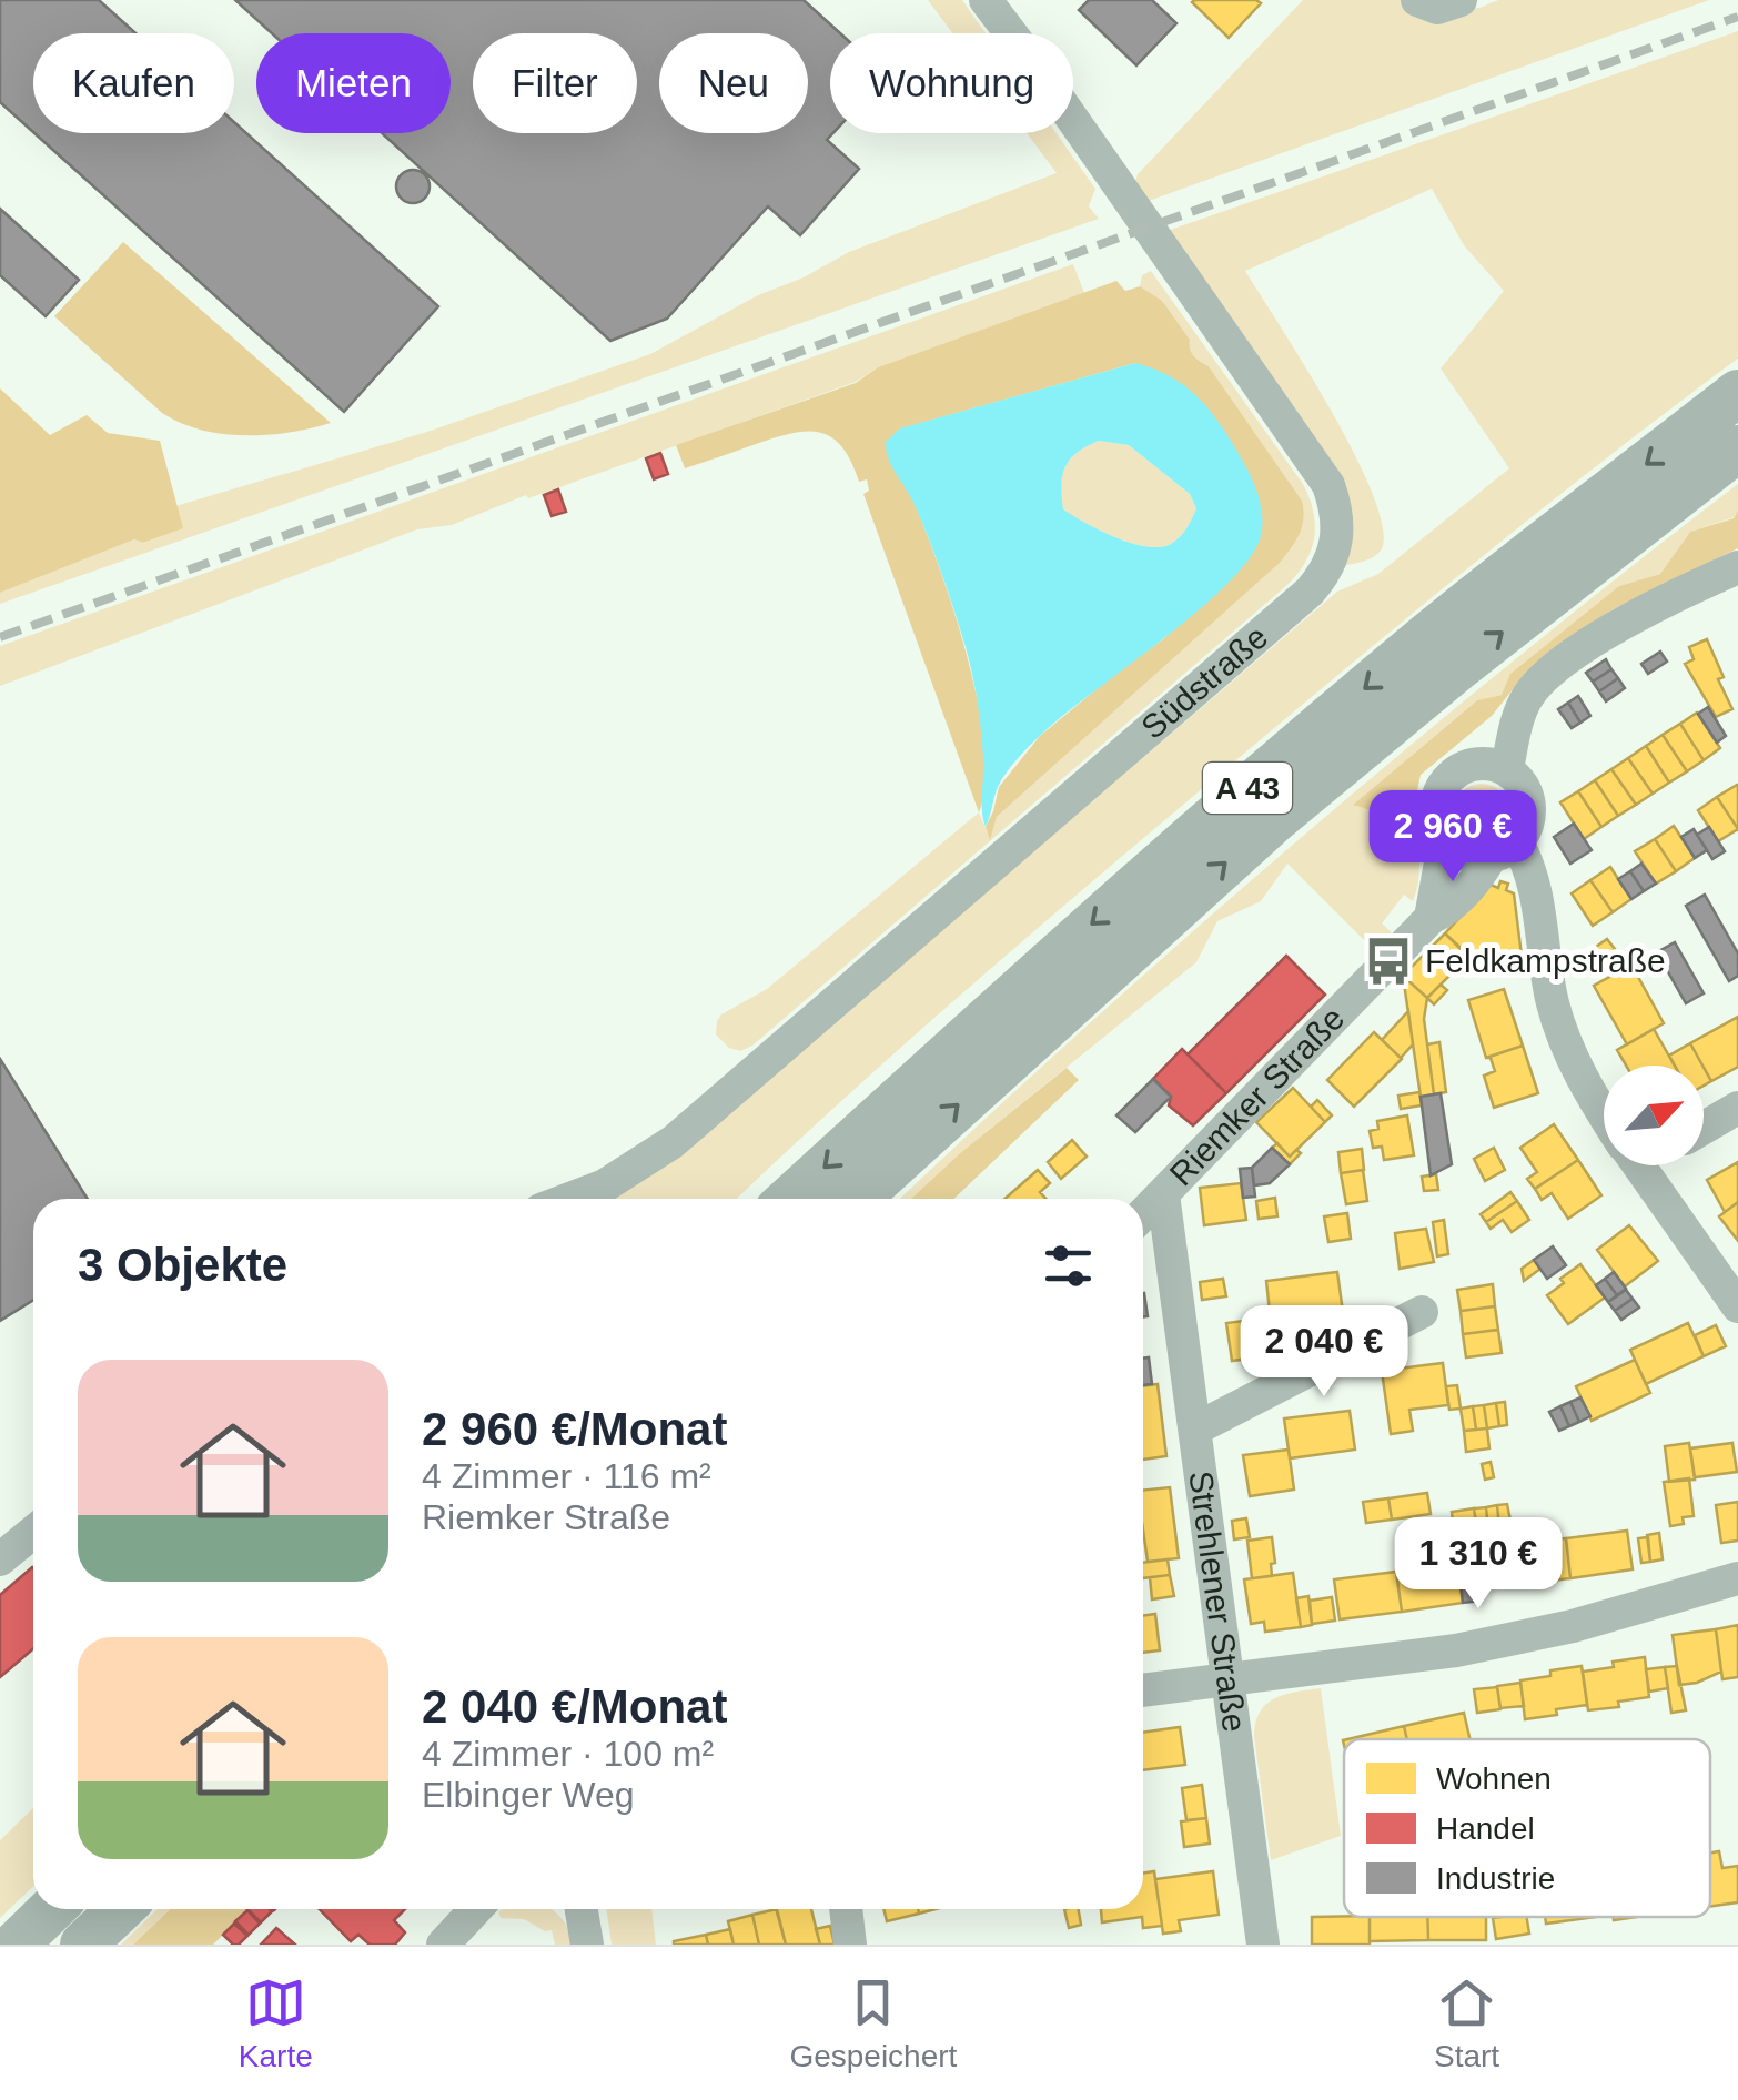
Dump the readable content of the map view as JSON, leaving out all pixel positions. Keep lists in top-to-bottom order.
{
  "streets": {
    "highway": ["A 43"],
    "street": ["Südstraße", "Riemker Straße", "Strehlener Straße"]
  },
  "crossings": [
    ["Riemker Straße", "Strehlener Straße"]
  ],
  "places": {
    "bus stop": ["Feldkampstraße"]
  },
  "legend": ["Wohnen", "Handel", "Industrie"],
  "north": "top right",
  "page": {
    "chip": [
      "Kaufen",
      "Mieten",
      "Filter",
      "Neu",
      "Wohnung"
    ],
    "price": ["2 960 €", "2 040 €", "1 310 €"],
    "heading": "3 Objekte",
    "list": [
      {
        "name": "2 960 €/Monat",
        "note": "4 Zimmer · 116 m² · Riemker Straße"
      },
      {
        "name": "2 040 €/Monat",
        "note": "4 Zimmer · 100 m² · Elbinger Weg"
      }
    ],
    "tabs": ["Karte", "Gespeichert", "Start"]
  }
}
